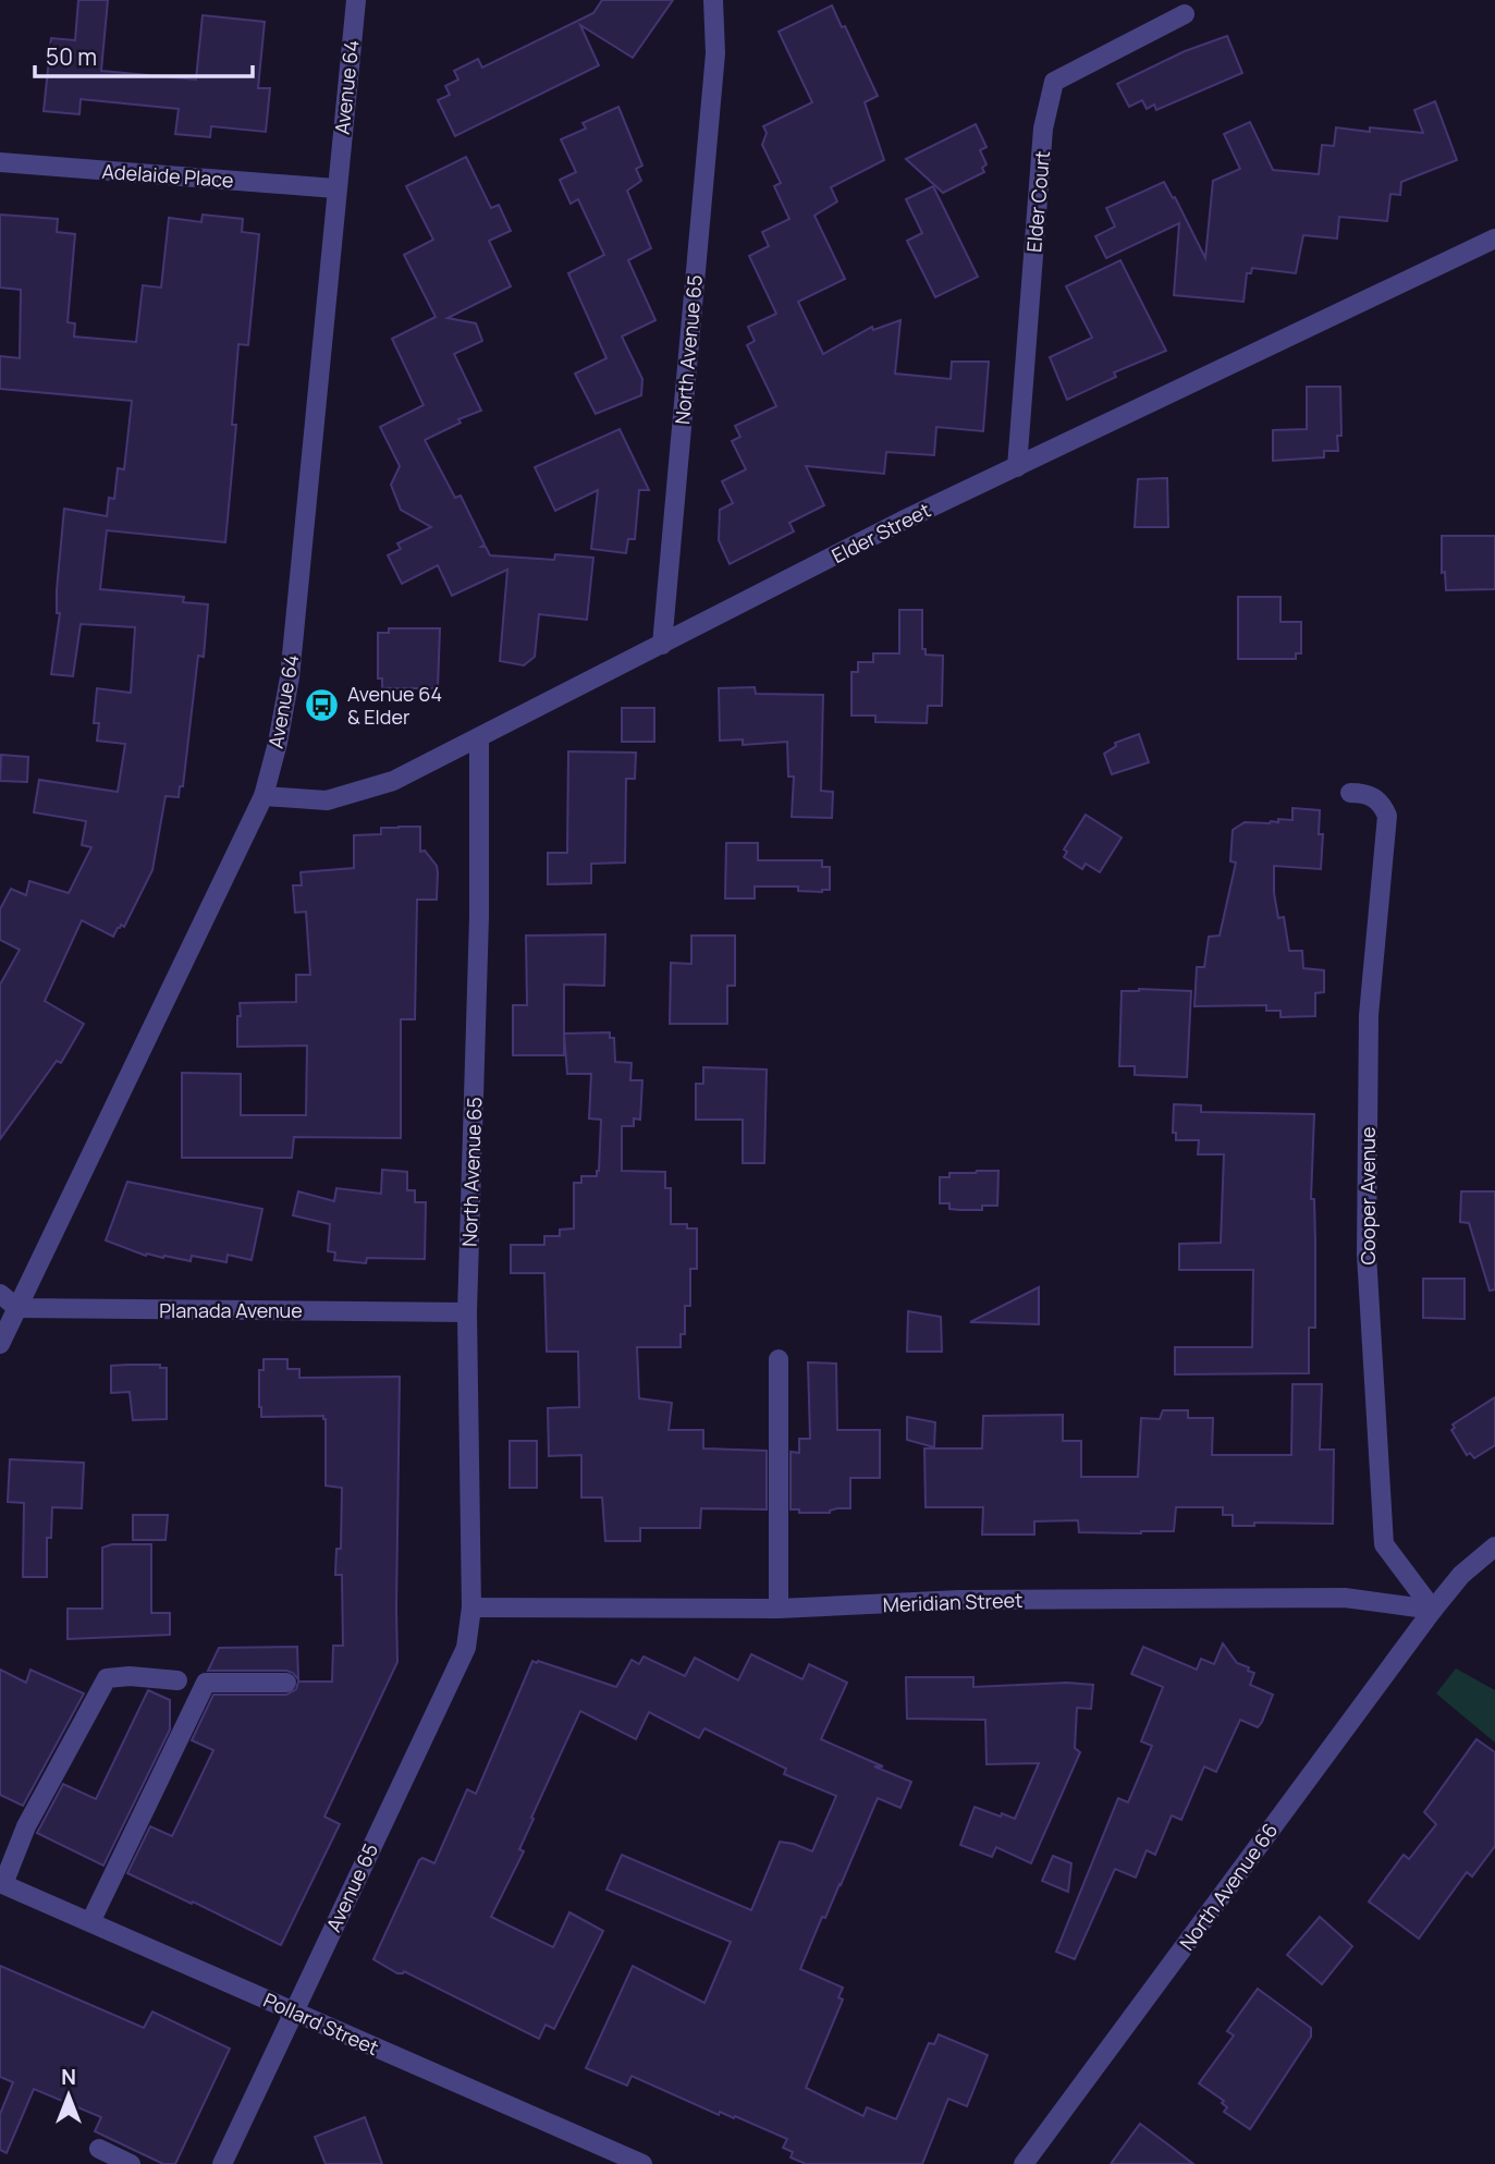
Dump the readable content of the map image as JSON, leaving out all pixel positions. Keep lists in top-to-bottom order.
{
  "streets": {
    "street": [
      "Avenue 64",
      "Adelaide Place",
      "Elder Court",
      "North Avenue 65",
      "Elder Street",
      "Cooper Avenue",
      "Planada Avenue",
      "Meridian Street",
      "North Avenue 66",
      "Avenue 65",
      "Pollard Street"
    ]
  },
  "crossings": [
    ["Avenue 64", "Adelaide Place"],
    ["Avenue 64", "Elder Street"],
    ["Avenue 64", "Planada Avenue"],
    ["Elder Court", "Elder Street"],
    ["North Avenue 65", "Elder Street"],
    ["North Avenue 65", "Planada Avenue"],
    ["North Avenue 65", "Meridian Street"],
    ["North Avenue 65", "Avenue 65"],
    ["Cooper Avenue", "Meridian Street"],
    ["Cooper Avenue", "North Avenue 66"],
    ["Meridian Street", "North Avenue 66"],
    ["Meridian Street", "Avenue 65"],
    ["Avenue 65", "Pollard Street"]
  ],
  "places": {
    "bus stop": ["Avenue 64 & Elder"]
  },
  "scale_bar": "50 m",
  "north": "top"
}
